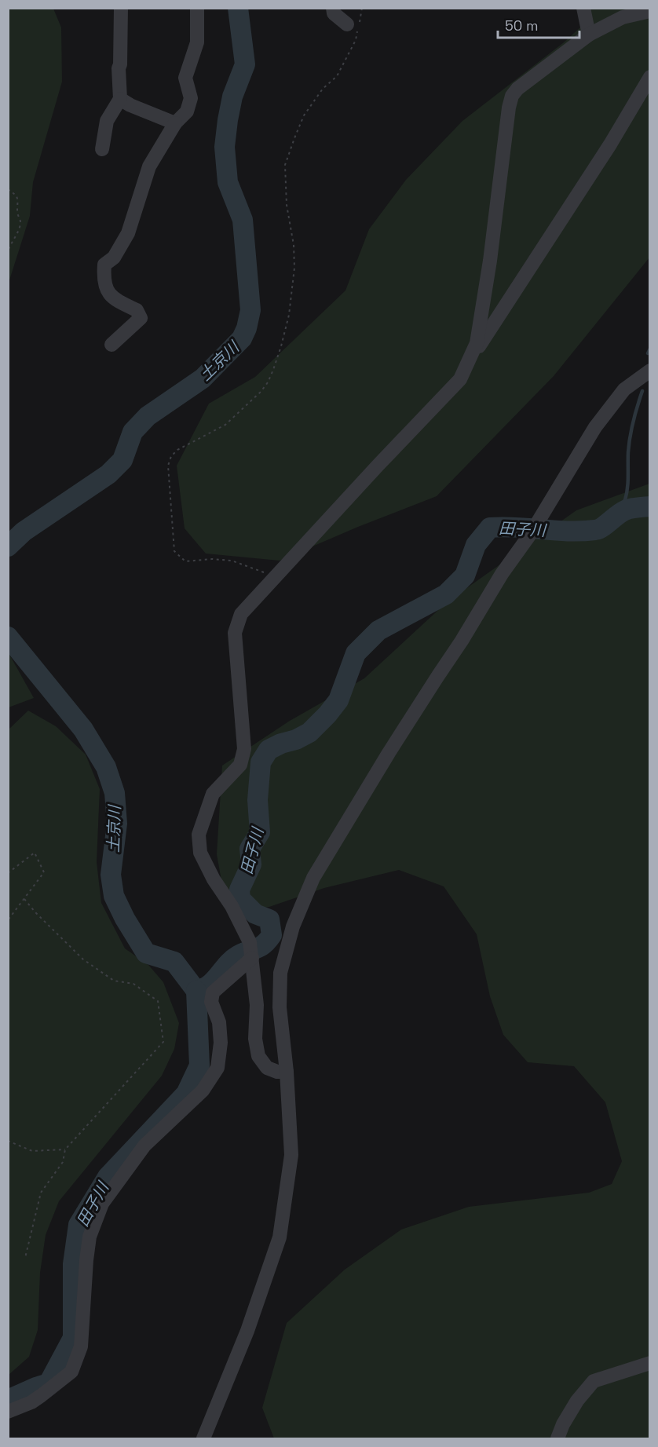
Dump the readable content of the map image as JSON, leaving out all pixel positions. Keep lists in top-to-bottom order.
{
  "water": ["土京川", "田子川"],
  "scale_bar": "50 m"
}
